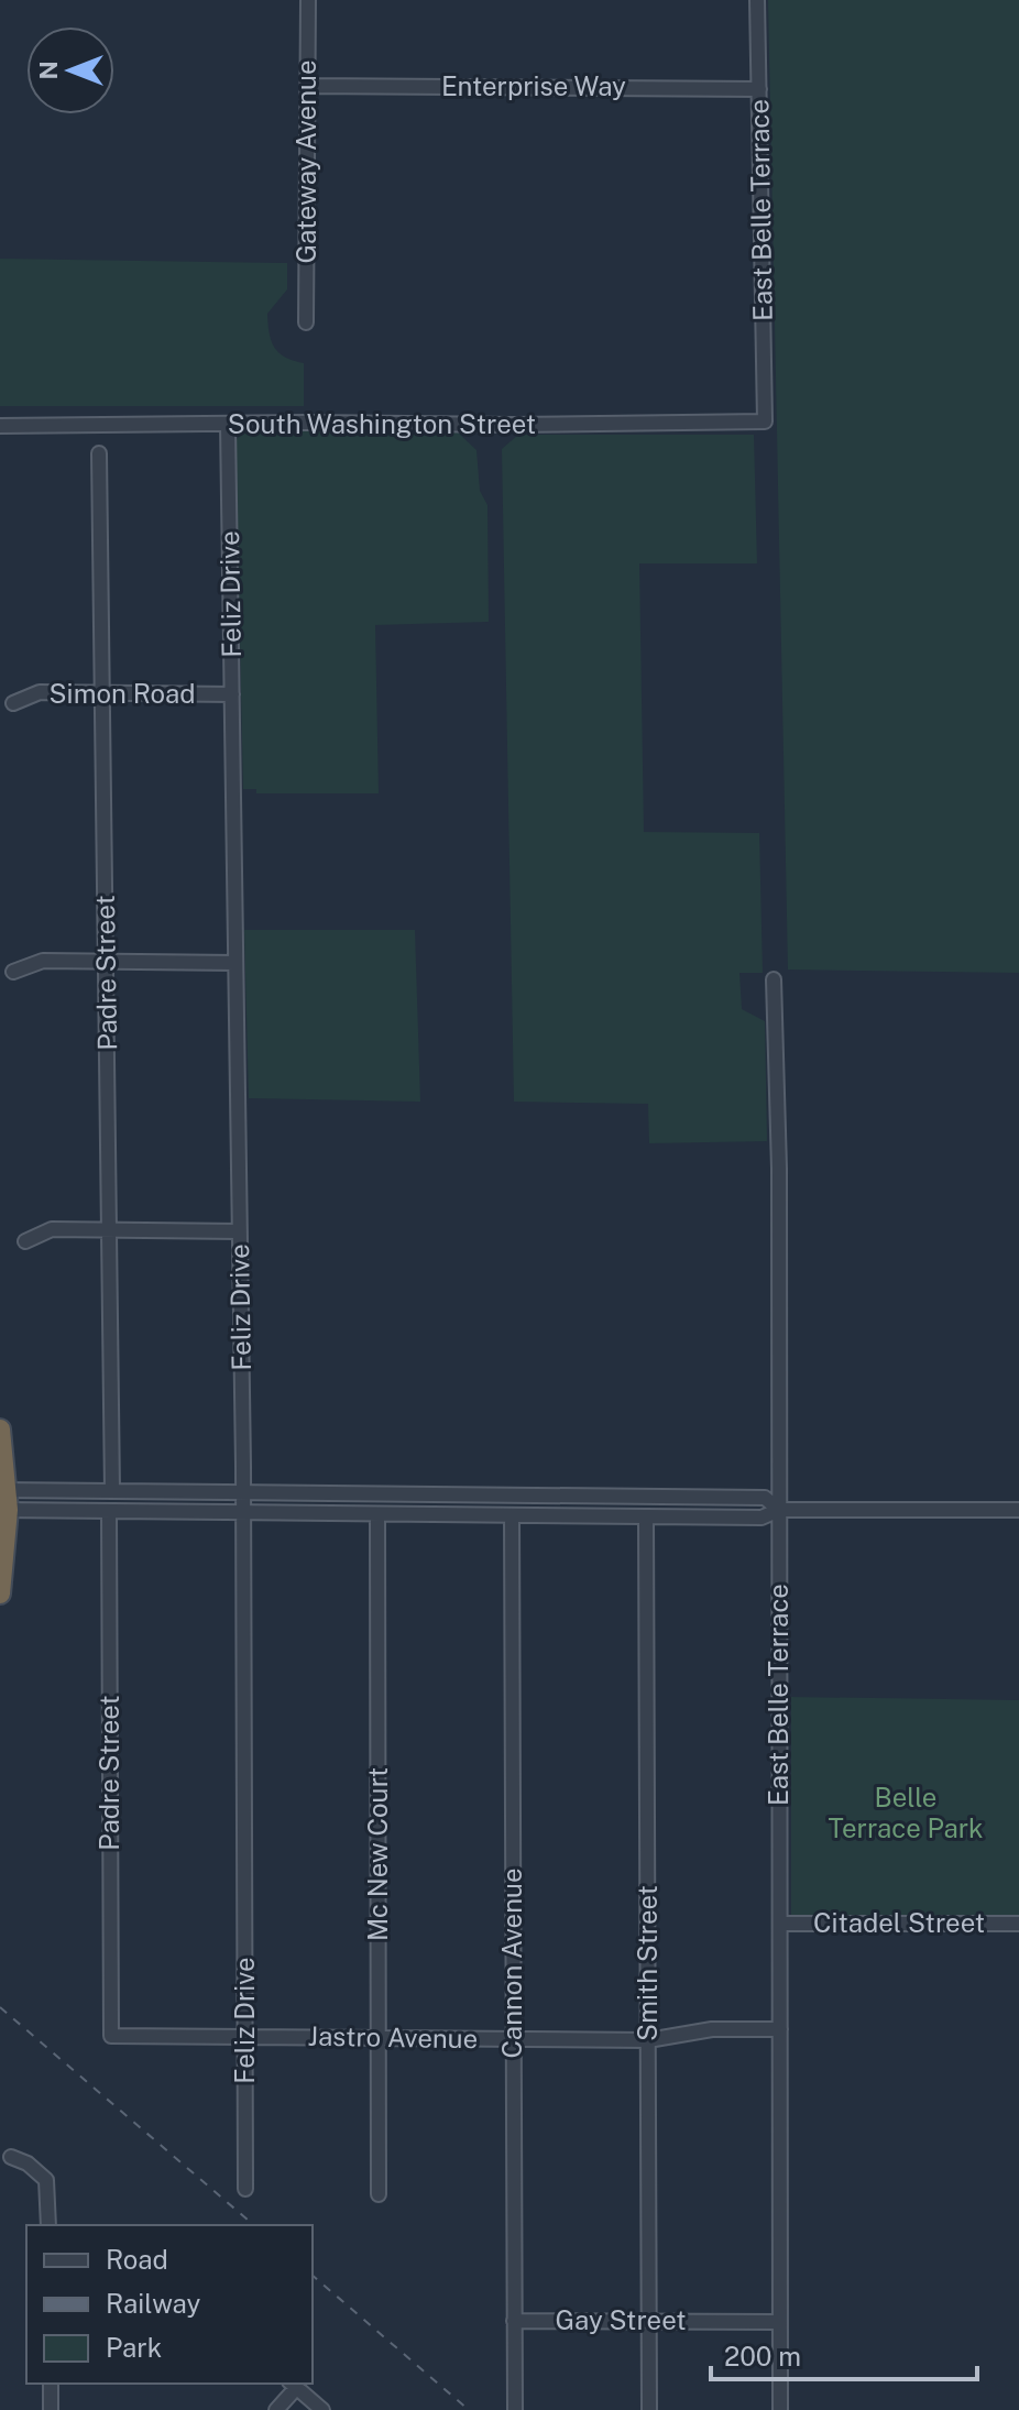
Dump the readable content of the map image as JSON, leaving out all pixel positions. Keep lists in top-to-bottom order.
{
  "streets": {
    "street": [
      "Enterprise Way",
      "Gateway Avenue",
      "East Belle Terrace",
      "South Washington Street",
      "Feliz Drive",
      "Simon Road",
      "Padre Street",
      "Mc New Court",
      "Citadel Street",
      "Cannon Avenue",
      "Smith Street",
      "Jastro Avenue",
      "Gay Street"
    ]
  },
  "crossings": [
    ["Enterprise Way", "Gateway Avenue"],
    ["Enterprise Way", "East Belle Terrace"],
    ["East Belle Terrace", "South Washington Street"],
    ["East Belle Terrace", "Citadel Street"],
    ["East Belle Terrace", "Jastro Avenue"],
    ["East Belle Terrace", "Gay Street"],
    ["South Washington Street", "Feliz Drive"],
    ["Feliz Drive", "Simon Road"],
    ["Feliz Drive", "Jastro Avenue"],
    ["Simon Road", "Padre Street"],
    ["Padre Street", "Jastro Avenue"],
    ["Mc New Court", "Jastro Avenue"],
    ["Cannon Avenue", "Jastro Avenue"],
    ["Cannon Avenue", "Gay Street"],
    ["Smith Street", "Jastro Avenue"],
    ["Smith Street", "Gay Street"]
  ],
  "parks": ["Belle Terrace Park"],
  "legend": ["Road", "Railway", "Park"],
  "scale_bar": "200 m",
  "north": "left"
}
